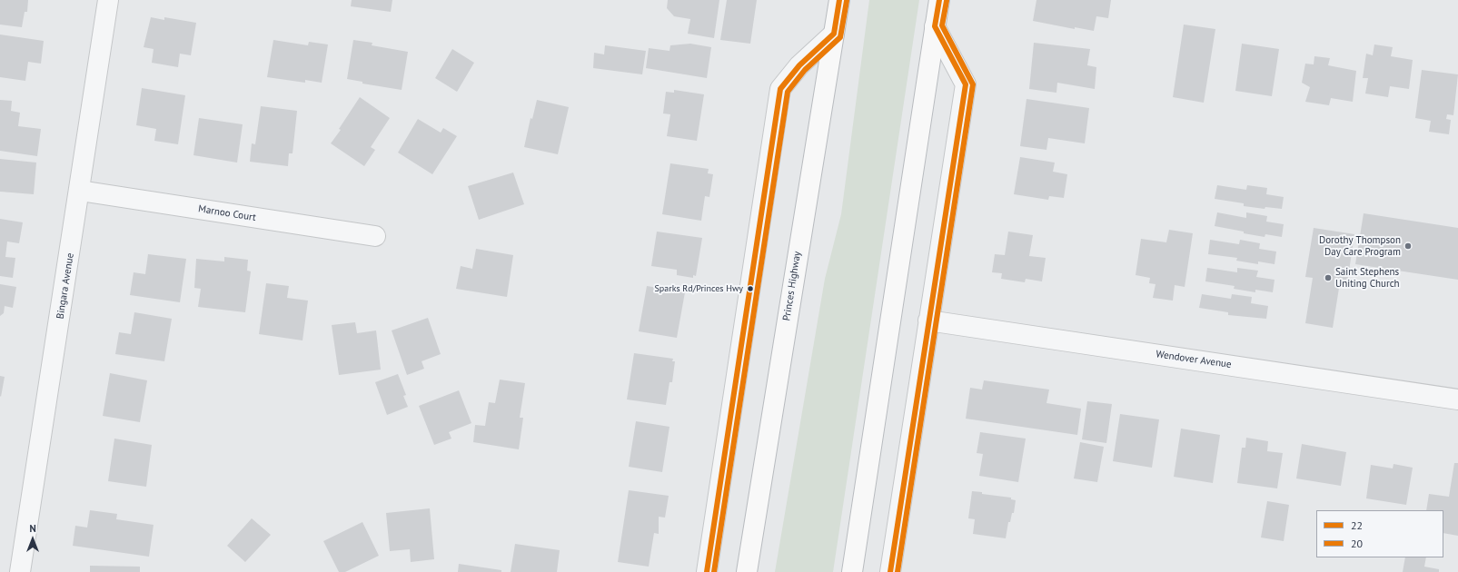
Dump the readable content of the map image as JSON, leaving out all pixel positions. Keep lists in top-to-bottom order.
{
  "streets": {
    "highway": ["Princes Highway"],
    "street": ["Marnoo Court", "Bingara Avenue", "Wendover Avenue"]
  },
  "crossings": [
    ["Marnoo Court", "Bingara Avenue"]
  ],
  "places": ["Dorothy Thompson Day Care Program", "Saint Stephens Uniting Church", "Sparks Rd/Princes Hwy"],
  "lines": ["transit line 22", "transit line 20"],
  "legend": ["22", "20"],
  "north": "top"
}
